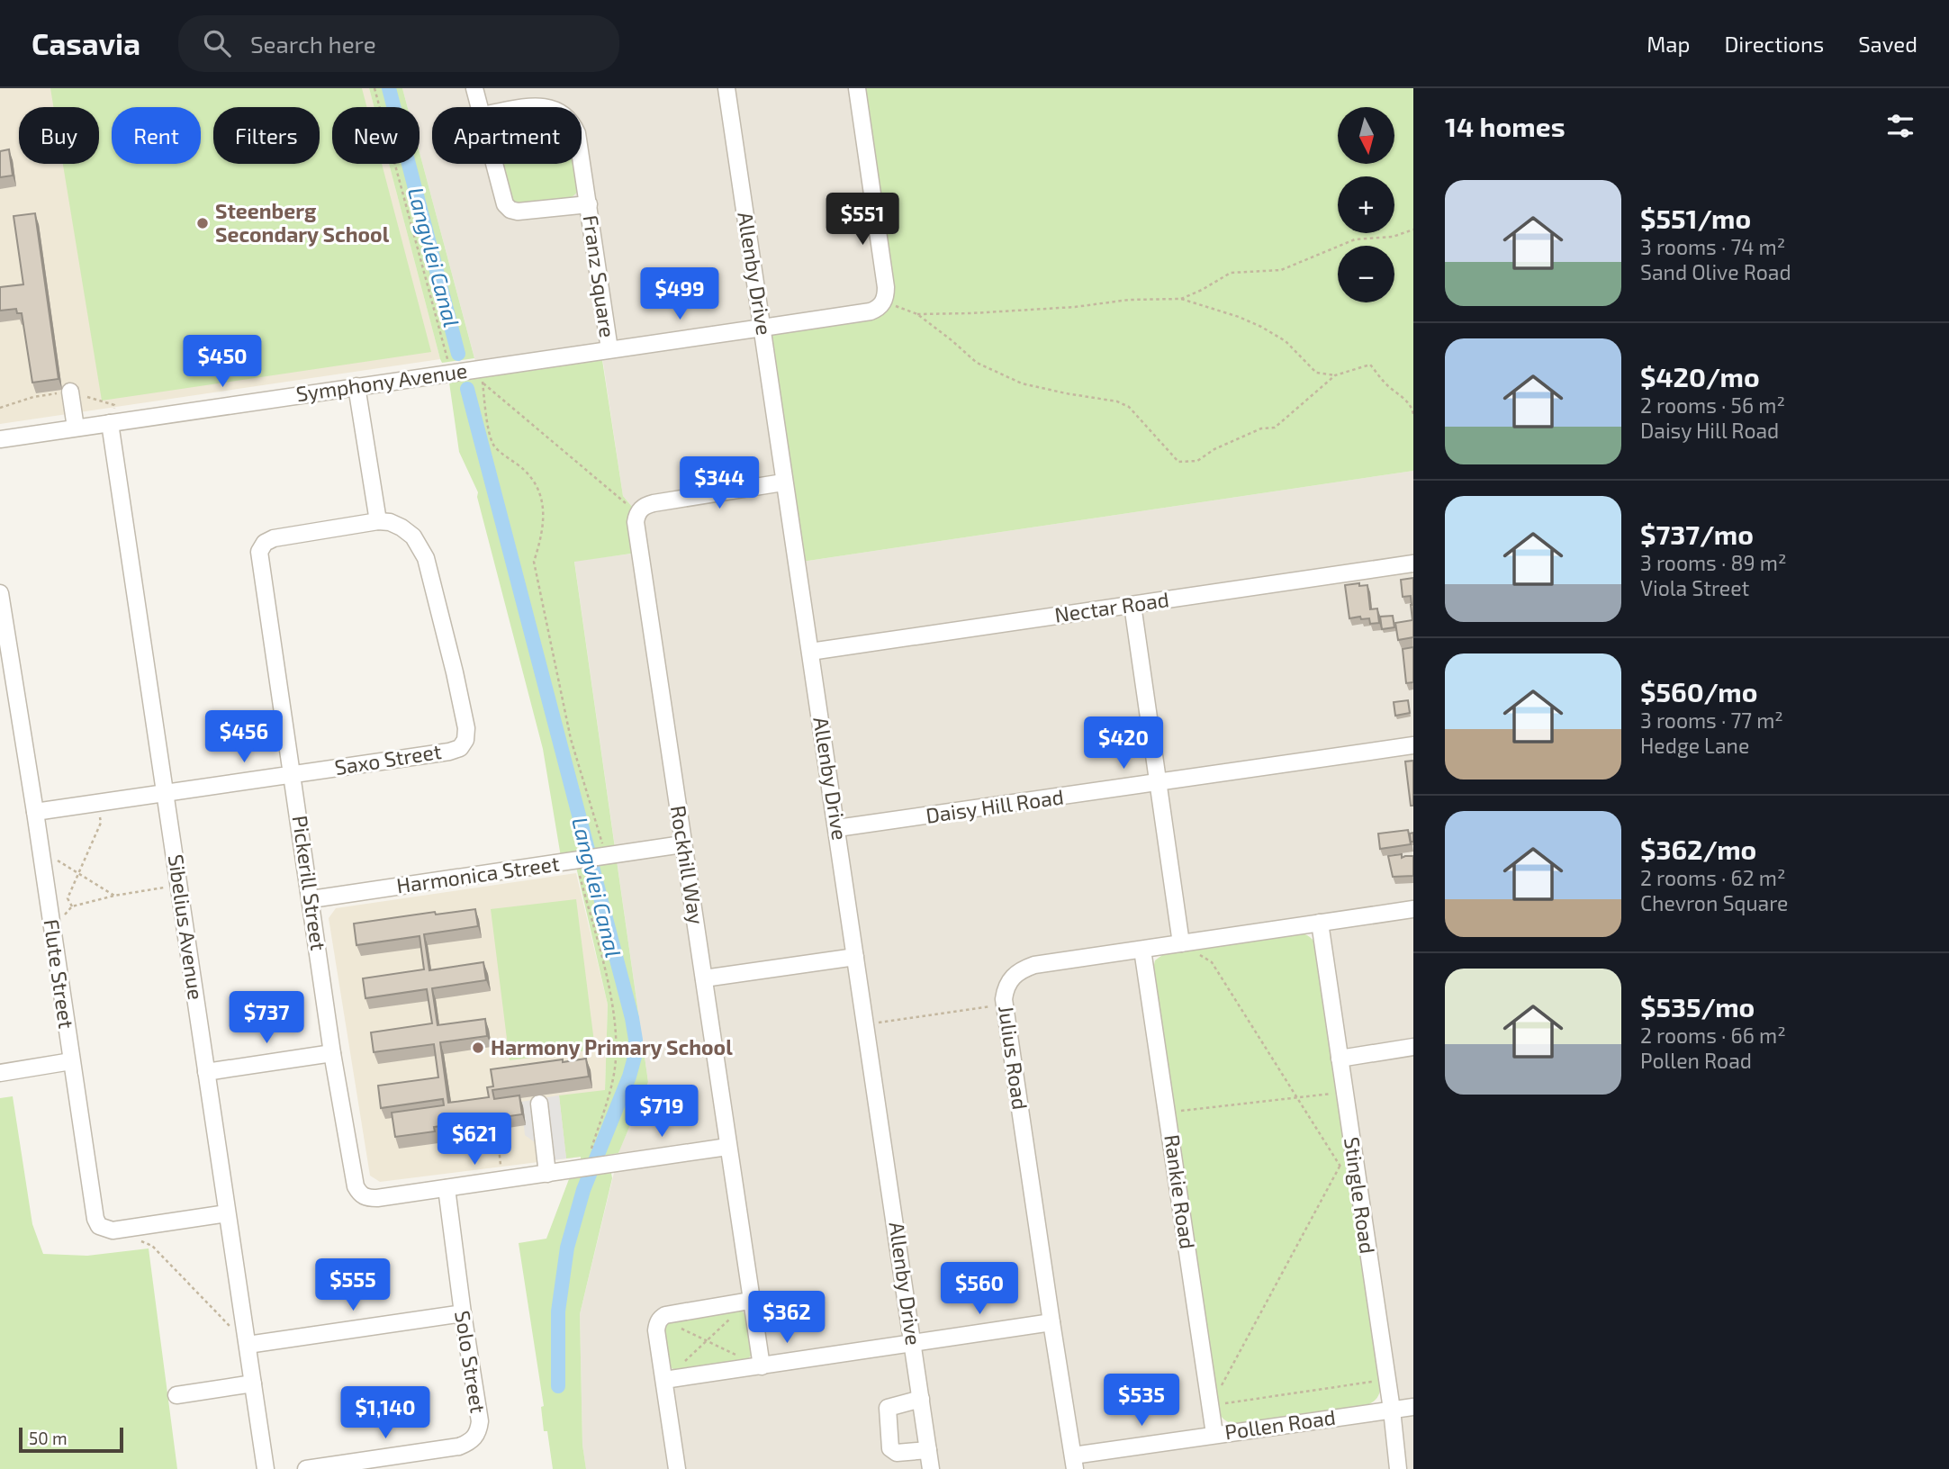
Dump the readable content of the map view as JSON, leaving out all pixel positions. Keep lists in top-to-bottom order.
{
  "streets": {
    "street": [
      "Allenby Drive",
      "Franz Square",
      "Symphony Avenue",
      "Nectar Road",
      "Saxo Street",
      "Daisy Hill Road",
      "Rockhill Way",
      "Harmonica Street",
      "Pickerill Street",
      "Sibelius Avenue",
      "Flute Street",
      "Julius Road",
      "Rankie Road",
      "Stingle Road",
      "Solo Street",
      "Pollen Road"
    ]
  },
  "crossings": [
    ["Allenby Drive", "Symphony Avenue"],
    ["Allenby Drive", "Nectar Road"],
    ["Allenby Drive", "Daisy Hill Road"],
    ["Franz Square", "Symphony Avenue"],
    ["Symphony Avenue", "Sibelius Avenue"],
    ["Saxo Street", "Pickerill Street"],
    ["Saxo Street", "Sibelius Avenue"],
    ["Saxo Street", "Flute Street"],
    ["Rockhill Way", "Harmonica Street"],
    ["Rockhill Way", "Pickerill Street"],
    ["Harmonica Street", "Pickerill Street"],
    ["Pickerill Street", "Solo Street"],
    ["Julius Road", "Rankie Road"],
    ["Julius Road", "Stingle Road"],
    ["Julius Road", "Pollen Road"],
    ["Rankie Road", "Pollen Road"],
    ["Stingle Road", "Pollen Road"]
  ],
  "water": ["Langvlei Canal"],
  "places": ["Steenberg Secondary School", "Harmony Primary School"],
  "scale_bar": "50 m",
  "north": "bottom",
  "page": {
    "header": "Casavia",
    "search": "Search here",
    "nav": ["Map", "Directions", "Saved"],
    "heading": "14 homes",
    "map_buttons": ["+", "−"],
    "chip": [
      "Buy",
      "Rent",
      "Filters",
      "New",
      "Apartment"
    ],
    "list": [
      {
        "name": "$551/mo",
        "note": "3 rooms · 74 m² · Sand Olive Road"
      },
      {
        "name": "$420/mo",
        "note": "2 rooms · 56 m² · Daisy Hill Road"
      },
      {
        "name": "$737/mo",
        "note": "3 rooms · 89 m² · Viola Street"
      },
      {
        "name": "$560/mo",
        "note": "3 rooms · 77 m² · Hedge Lane"
      },
      {
        "name": "$362/mo",
        "note": "2 rooms · 62 m² · Chevron Square"
      },
      {
        "name": "$535/mo",
        "note": "2 rooms · 66 m² · Pollen Road"
      }
    ],
    "price": [
      "$551",
      "$499",
      "$450",
      "$344",
      "$456",
      "$420",
      "$737",
      "$719",
      "$621",
      "$555",
      "$560",
      "$362",
      "$535",
      "$1,140"
    ],
    "scale": "50 m"
  }
}
